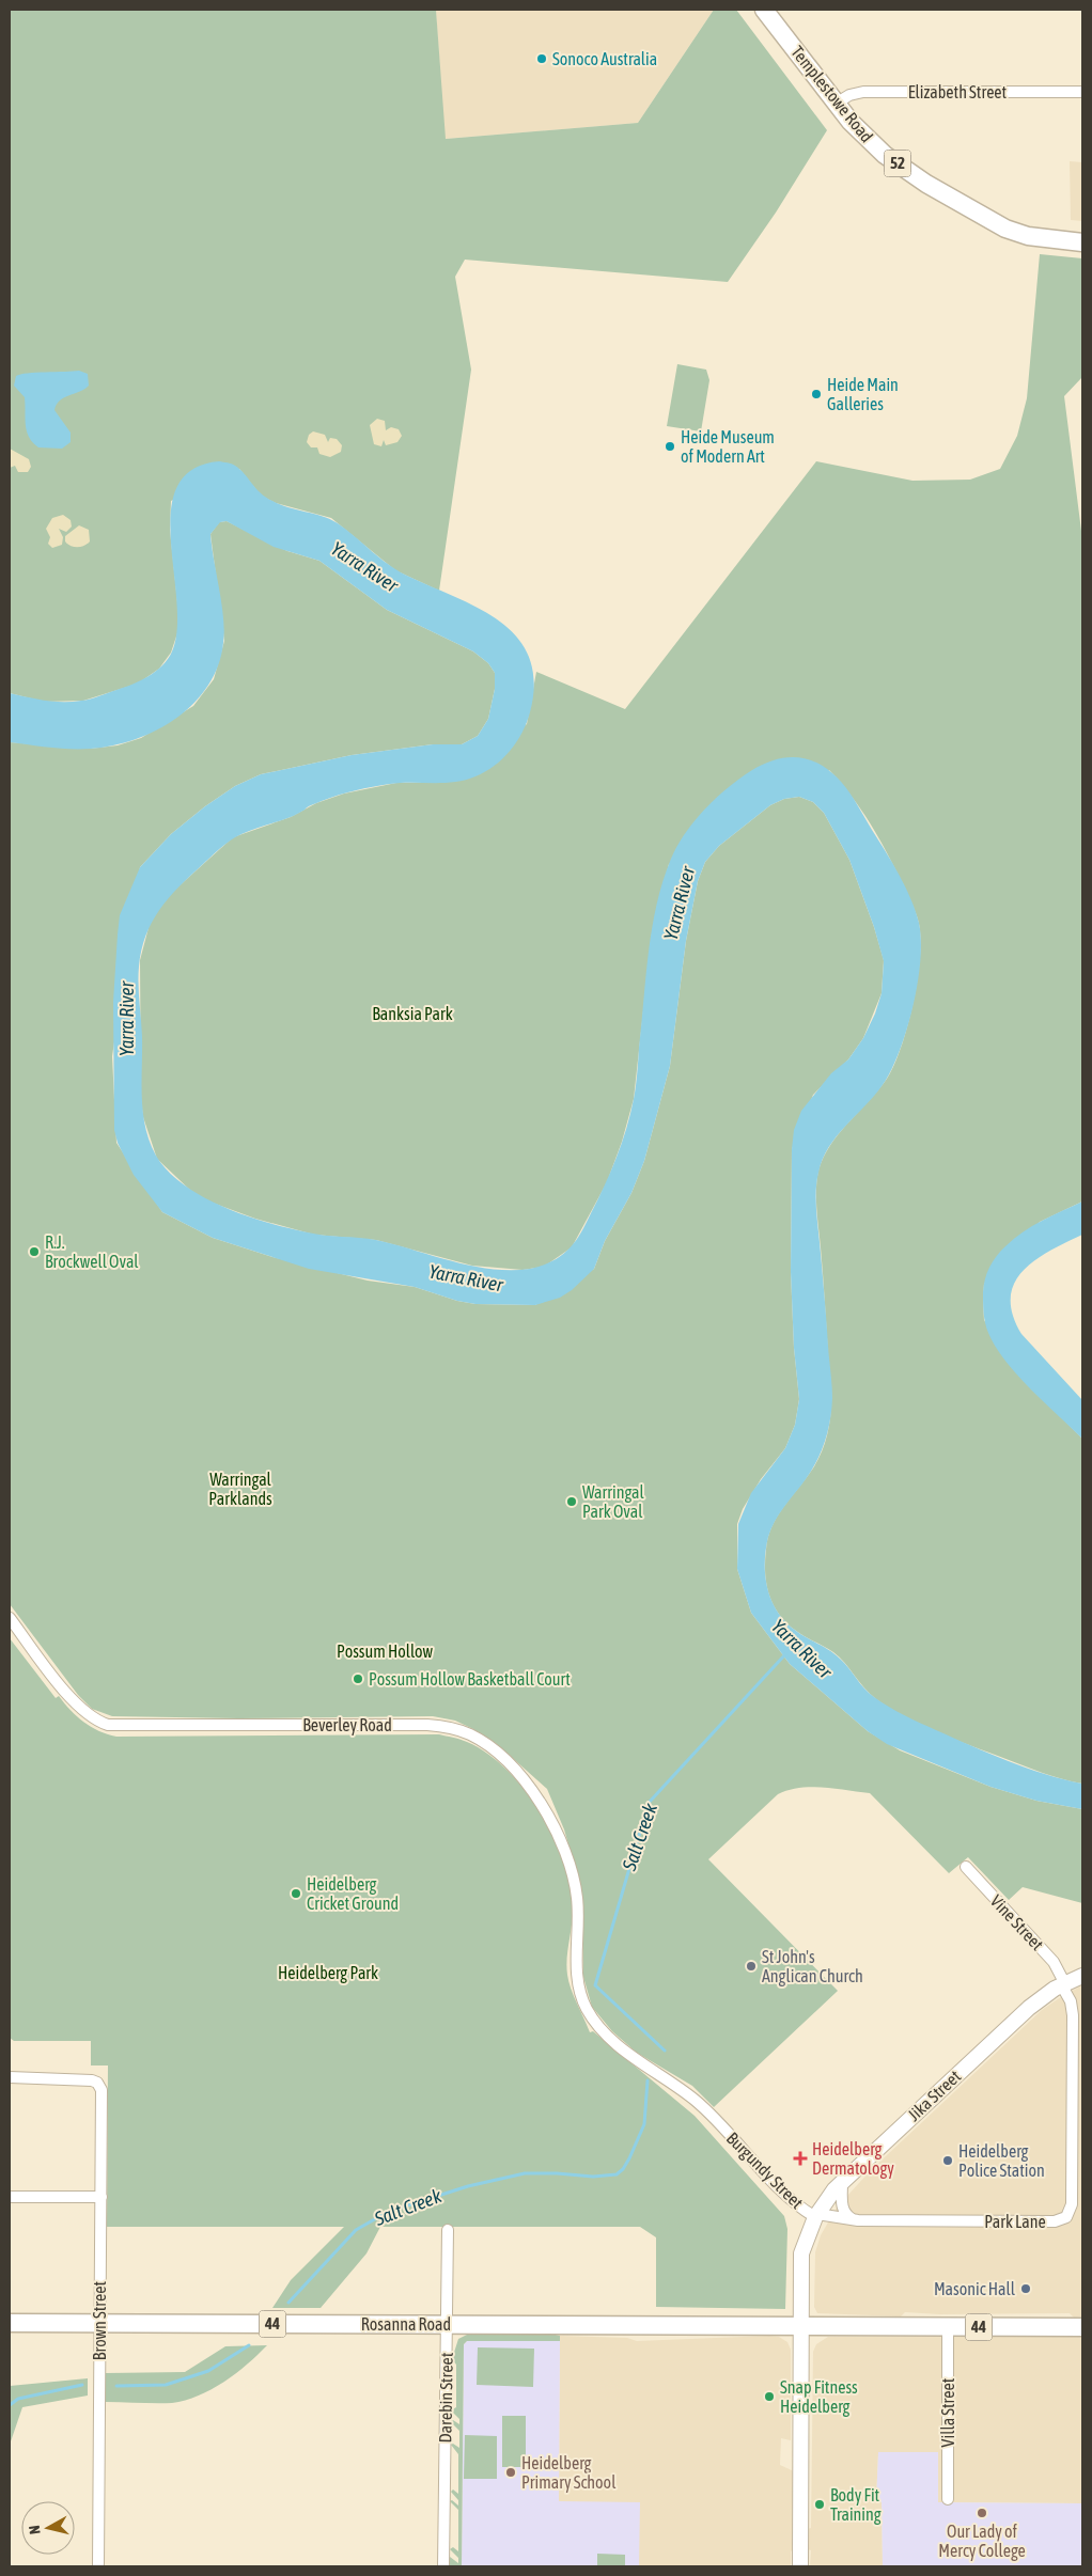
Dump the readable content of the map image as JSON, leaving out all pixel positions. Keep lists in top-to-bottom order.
{
  "streets": {
    "main road": [
      "Templestowe Road",
      "52",
      "Jika Street",
      "Burgundy Street",
      "44",
      "Rosanna Road"
    ],
    "street": [
      "Elizabeth Street",
      "Beverley Road",
      "Vine Street",
      "Park Lane",
      "Brown Street",
      "Darebin Street",
      "Villa Street"
    ]
  },
  "crossings": [
    ["Elizabeth Street", "Templestowe Road"],
    ["Beverley Road", "Burgundy Street"],
    ["Vine Street", "Jika Street"],
    ["Vine Street", "Park Lane"],
    ["Jika Street", "Burgundy Street"],
    ["Jika Street", "Park Lane"],
    ["Burgundy Street", "Park Lane"],
    ["Burgundy Street", "44"],
    ["Burgundy Street", "Rosanna Road"],
    ["Brown Street", "Rosanna Road"],
    ["44", "Rosanna Road"],
    ["44", "Villa Street"],
    ["Rosanna Road", "Darebin Street"]
  ],
  "water": ["Yarra River", "Salt Creek"],
  "parks": [
    "Banksia Park",
    "Warringal Parklands",
    "Possum Hollow",
    "Heidelberg Park"
  ],
  "places": {
    "other": [
      "Sonoco Australia",
      "Heide Main Galleries",
      "Heide Museum of Modern Art",
      "R.J. Brockwell Oval",
      "Warringal Park Oval",
      "Possum Hollow Basketball Court",
      "Heidelberg Cricket Ground",
      "St John's Anglican Church",
      "Heidelberg Police Station",
      "Masonic Hall",
      "Snap Fitness Heidelberg",
      "Heidelberg Primary School",
      "Body Fit Training",
      "Our Lady of Mercy College"
    ],
    "health": ["Heidelberg Dermatology"]
  },
  "north": "left"
}
